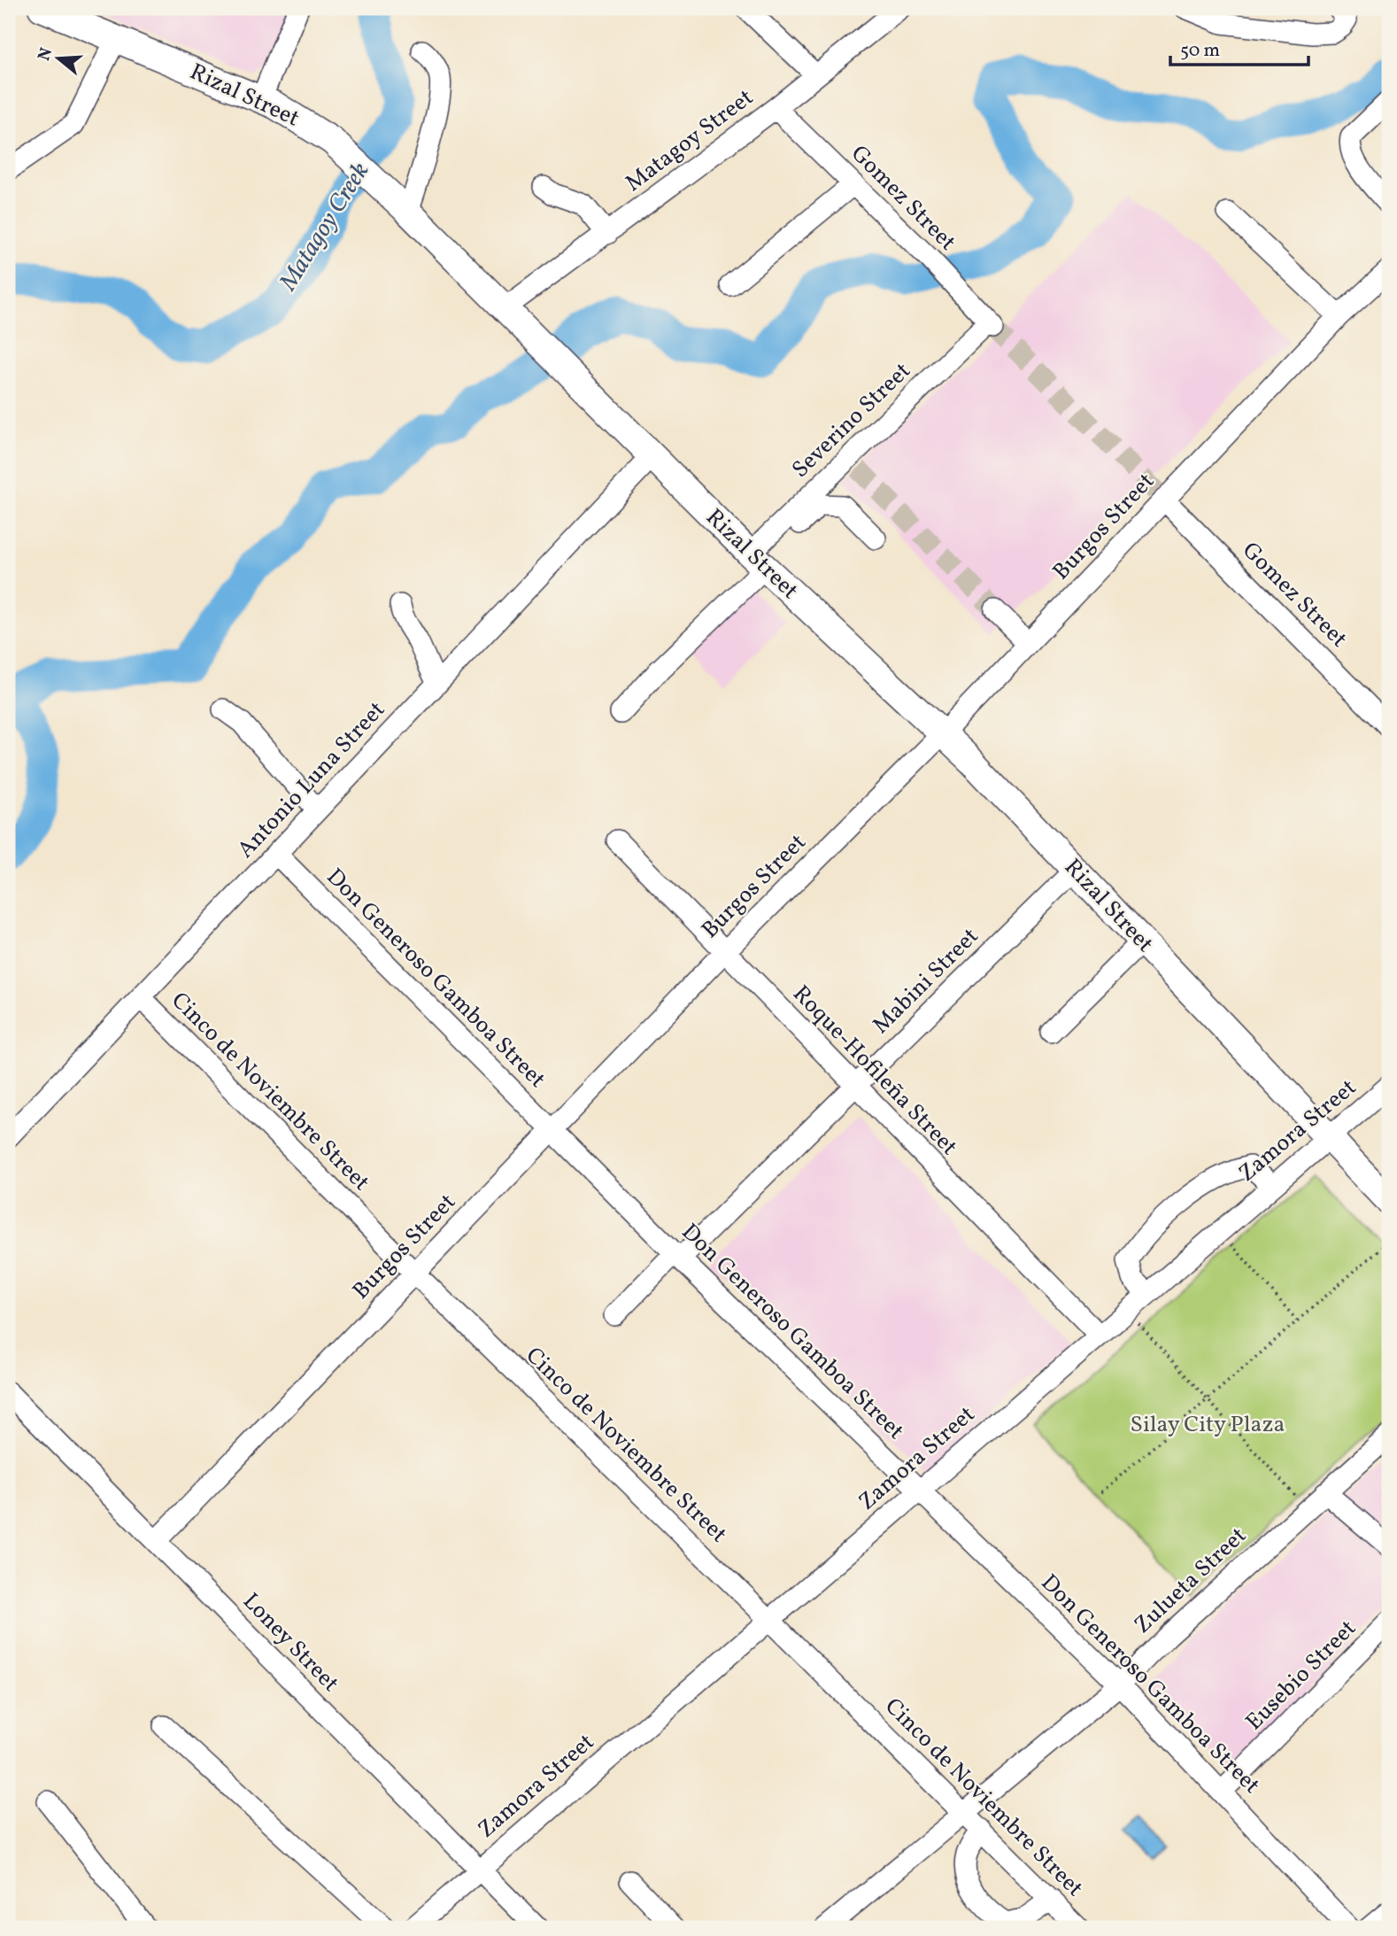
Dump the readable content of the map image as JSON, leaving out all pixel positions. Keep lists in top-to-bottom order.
{
  "streets": {
    "main road": ["Rizal Street"],
    "street": [
      "Matagoy Street",
      "Gomez Street",
      "Severino Street",
      "Burgos Street",
      "Antonio Luna Street",
      "Don Generoso Gamboa Street",
      "Mabini Street",
      "Roque-Hofileña Street",
      "Cinco de Noviembre Street",
      "Zamora Street",
      "Zulueta Street",
      "Loney Street",
      "Eusebio Street"
    ]
  },
  "crossings": [
    ["Rizal Street", "Matagoy Street"],
    ["Rizal Street", "Severino Street"],
    ["Rizal Street", "Burgos Street"],
    ["Rizal Street", "Antonio Luna Street"],
    ["Rizal Street", "Mabini Street"],
    ["Rizal Street", "Zamora Street"],
    ["Matagoy Street", "Gomez Street"],
    ["Gomez Street", "Severino Street"],
    ["Gomez Street", "Burgos Street"],
    ["Burgos Street", "Don Generoso Gamboa Street"],
    ["Burgos Street", "Roque-Hofileña Street"],
    ["Burgos Street", "Cinco de Noviembre Street"],
    ["Burgos Street", "Loney Street"],
    ["Antonio Luna Street", "Don Generoso Gamboa Street"],
    ["Antonio Luna Street", "Cinco de Noviembre Street"],
    ["Don Generoso Gamboa Street", "Mabini Street"],
    ["Don Generoso Gamboa Street", "Zamora Street"],
    ["Don Generoso Gamboa Street", "Zulueta Street"],
    ["Don Generoso Gamboa Street", "Eusebio Street"],
    ["Mabini Street", "Roque-Hofileña Street"],
    ["Roque-Hofileña Street", "Zamora Street"],
    ["Cinco de Noviembre Street", "Zamora Street"],
    ["Cinco de Noviembre Street", "Zulueta Street"],
    ["Zamora Street", "Loney Street"]
  ],
  "water": ["Matagoy Creek"],
  "parks": ["Silay City Plaza"],
  "scale_bar": "50 m",
  "north": "left"
}
